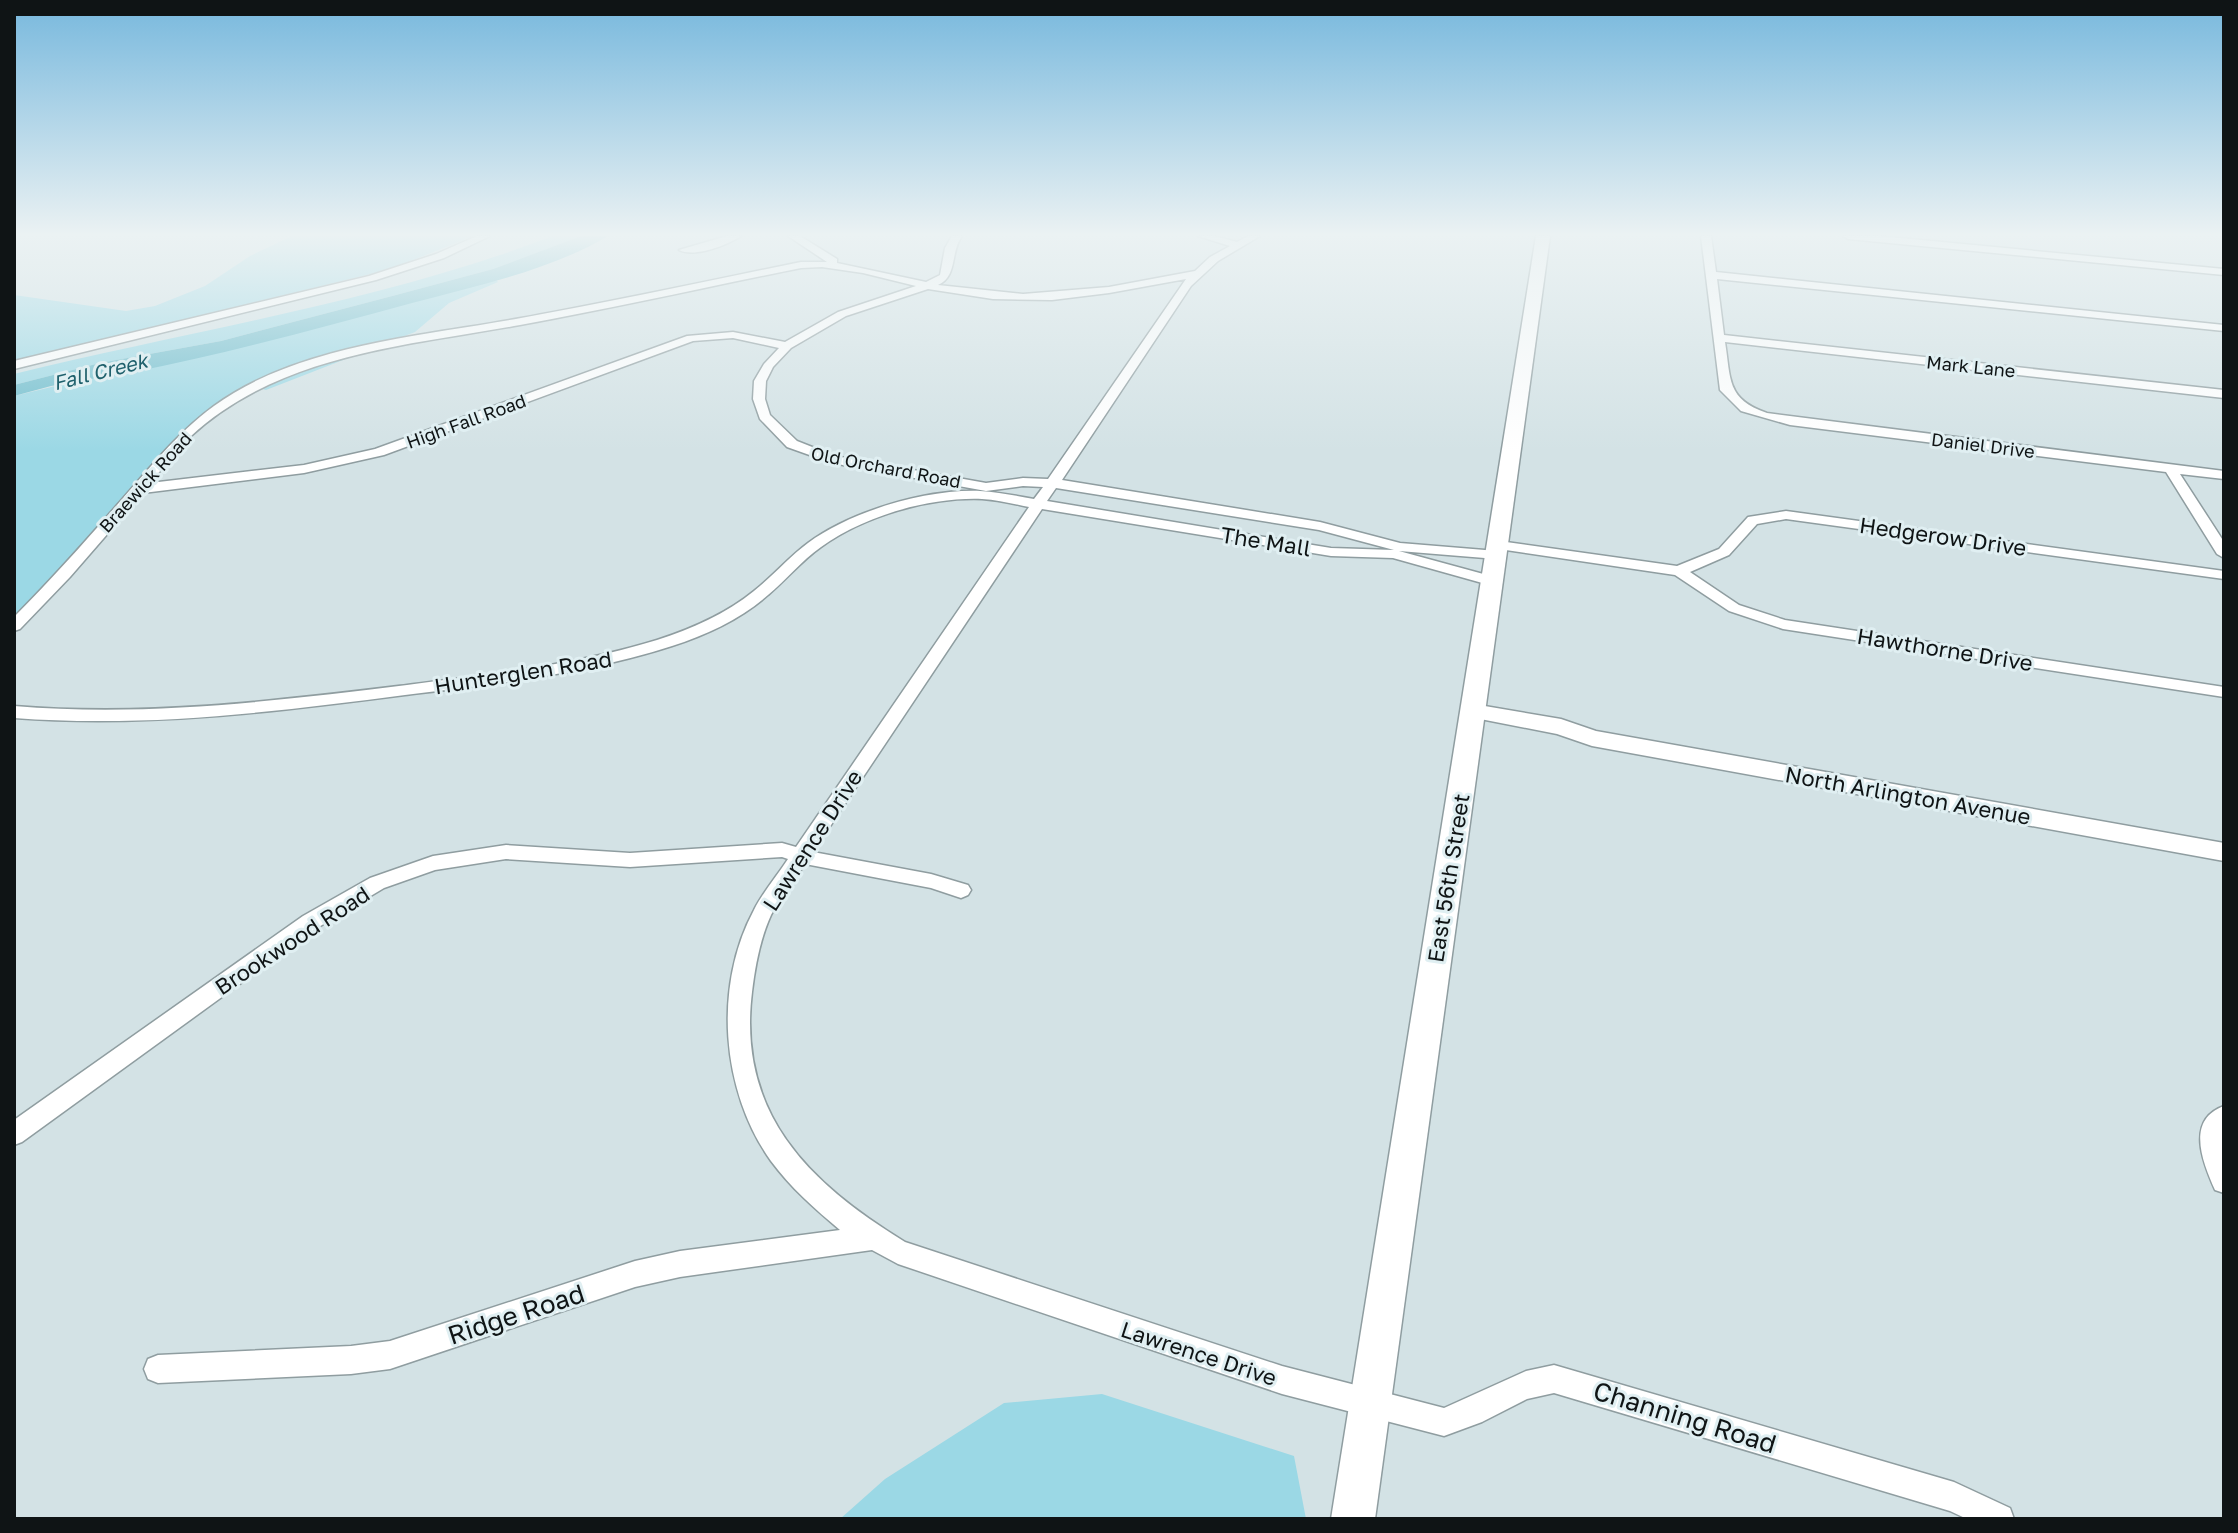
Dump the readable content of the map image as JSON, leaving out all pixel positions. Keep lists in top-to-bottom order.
{
  "streets": {
    "main road": ["North Arlington Avenue", "East 56th Street"],
    "street": [
      "Mark Lane",
      "High Fall Road",
      "Daniel Drive",
      "Old Orchard Road",
      "Braewick Road",
      "Hedgerow Drive",
      "The Mall",
      "Hawthorne Drive",
      "Hunterglen Road",
      "Lawrence Drive",
      "Brookwood Road",
      "Ridge Road",
      "Channing Road"
    ]
  },
  "crossings": [
    ["Mark Lane", "Daniel Drive"],
    ["High Fall Road", "Old Orchard Road"],
    ["High Fall Road", "Braewick Road"],
    ["Old Orchard Road", "The Mall"],
    ["Old Orchard Road", "Hunterglen Road"],
    ["Old Orchard Road", "Lawrence Drive"],
    ["Hedgerow Drive", "The Mall"],
    ["Hedgerow Drive", "Hawthorne Drive"],
    ["The Mall", "Hawthorne Drive"],
    ["The Mall", "Hunterglen Road"],
    ["The Mall", "Lawrence Drive"],
    ["The Mall", "East 56th Street"],
    ["Hunterglen Road", "Lawrence Drive"],
    ["North Arlington Avenue", "East 56th Street"],
    ["Lawrence Drive", "East 56th Street"],
    ["Lawrence Drive", "Brookwood Road"],
    ["Lawrence Drive", "Ridge Road"],
    ["Lawrence Drive", "Channing Road"],
    ["East 56th Street", "Channing Road"]
  ],
  "water": ["Fall Creek"]
}
